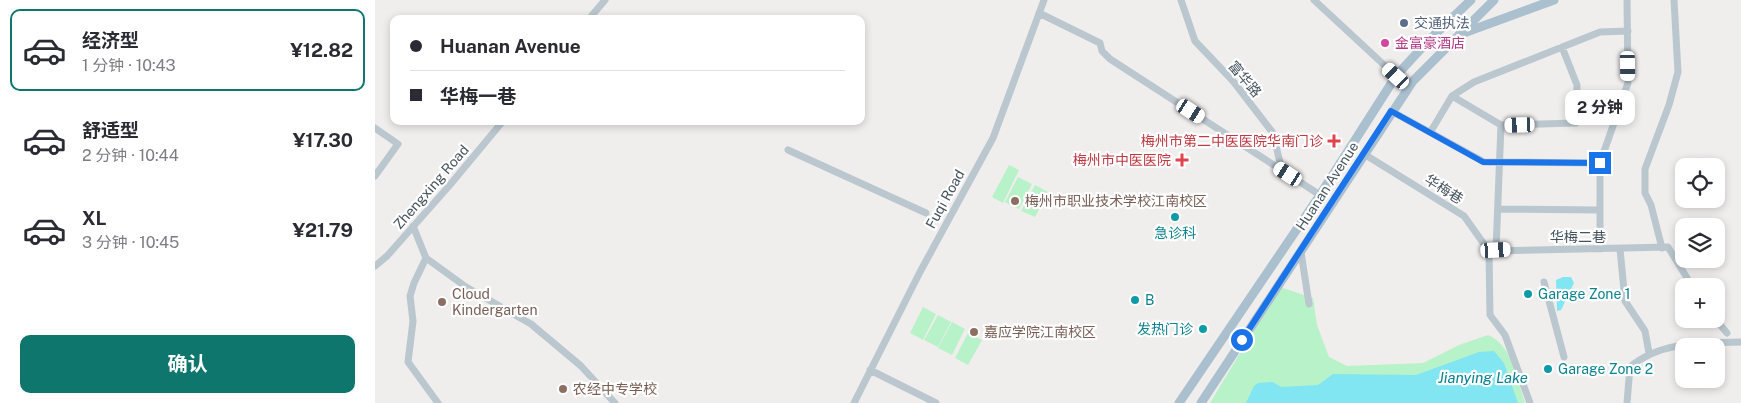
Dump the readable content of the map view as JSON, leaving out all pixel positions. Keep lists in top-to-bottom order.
{
  "streets": {
    "main road": ["Huanan Avenue"],
    "street": [
      "富华路",
      "Zhengxing Road",
      "华梅巷",
      "Fuqi Road",
      "华梅二巷"
    ]
  },
  "crossings": [
    ["Huanan Avenue", "华梅巷"],
    ["华梅巷", "华梅二巷"]
  ],
  "water": ["Jianying Lake"],
  "places": {
    "other": [
      "交通执法",
      "金富豪酒店",
      "梅州市职业技术学校江南校区",
      "急诊科",
      "Garage Zone 1",
      "B",
      "Cloud Kindergarten",
      "发热门诊",
      "嘉应学院江南校区",
      "Garage Zone 2",
      "农经中专学校"
    ],
    "health": ["梅州市第二中医医院华南门诊", "梅州市中医医院"]
  },
  "page": {
    "list": [
      {
        "name": "经济型",
        "note": "1 分钟 · 10:43",
        "value": "¥12.82"
      },
      {
        "name": "舒适型",
        "note": "2 分钟 · 10:44",
        "value": "¥17.30"
      },
      {
        "name": "XL",
        "note": "3 分钟 · 10:45",
        "value": "¥21.79"
      }
    ],
    "banner": ["Huanan Avenue", "华梅一巷"],
    "bubble": "2 分钟",
    "map_buttons": ["+", "−"],
    "buttons": "确认"
  }
}
